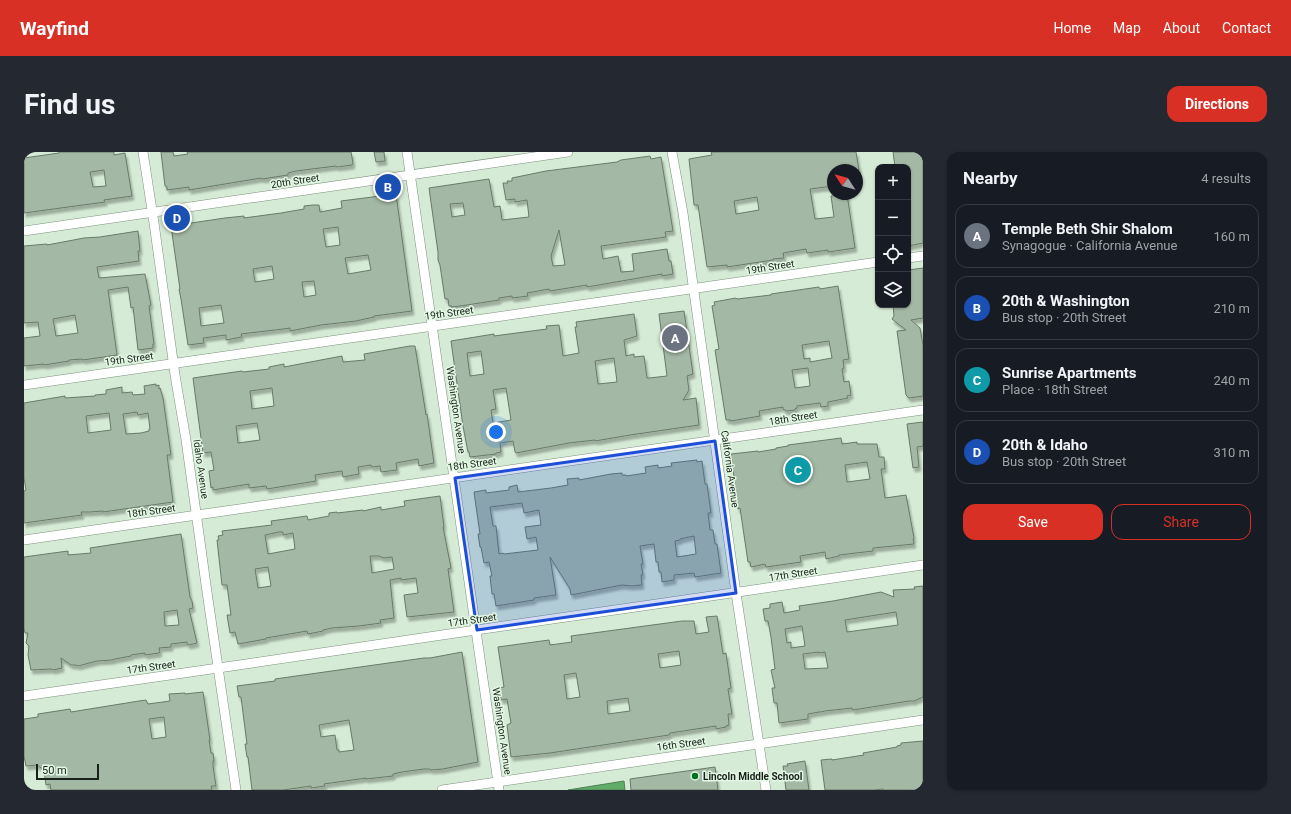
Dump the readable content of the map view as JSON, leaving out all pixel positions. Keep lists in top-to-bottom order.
{
  "streets": {
    "street": [
      "20th Street",
      "19th Street",
      "Washington Avenue",
      "18th Street",
      "Idaho Avenue",
      "California Avenue",
      "17th Street",
      "16th Street"
    ]
  },
  "crossings": [
    ["20th Street", "Washington Avenue"],
    ["20th Street", "Idaho Avenue"],
    ["19th Street", "Washington Avenue"],
    ["19th Street", "Idaho Avenue"],
    ["19th Street", "California Avenue"],
    ["Washington Avenue", "18th Street"],
    ["Washington Avenue", "17th Street"],
    ["Washington Avenue", "16th Street"],
    ["18th Street", "Idaho Avenue"],
    ["18th Street", "California Avenue"],
    ["Idaho Avenue", "17th Street"],
    ["California Avenue", "17th Street"],
    ["California Avenue", "16th Street"]
  ],
  "places": ["Lincoln Middle School"],
  "scale_bar": "50 m",
  "north": "top left",
  "page": {
    "header": "Wayfind",
    "nav": [
      "Home",
      "Map",
      "About",
      "Contact"
    ],
    "buttons": [
      "Directions",
      ["Save", "Share"]
    ],
    "title": "Find us",
    "heading": ["Nearby", "4 results"],
    "map_buttons": ["+", "−"],
    "pins": [
      "B",
      "D",
      "A",
      "C"
    ],
    "list": [
      {
        "mark": "A",
        "name": "Temple Beth Shir Shalom",
        "note": "Synagogue · California Avenue",
        "value": "160 m"
      },
      {
        "mark": "B",
        "name": "20th & Washington",
        "note": "Bus stop · 20th Street",
        "value": "210 m"
      },
      {
        "mark": "C",
        "name": "Sunrise Apartments",
        "note": "Place · 18th Street",
        "value": "240 m"
      },
      {
        "mark": "D",
        "name": "20th & Idaho",
        "note": "Bus stop · 20th Street",
        "value": "310 m"
      }
    ],
    "scale": "50 m"
  }
}
